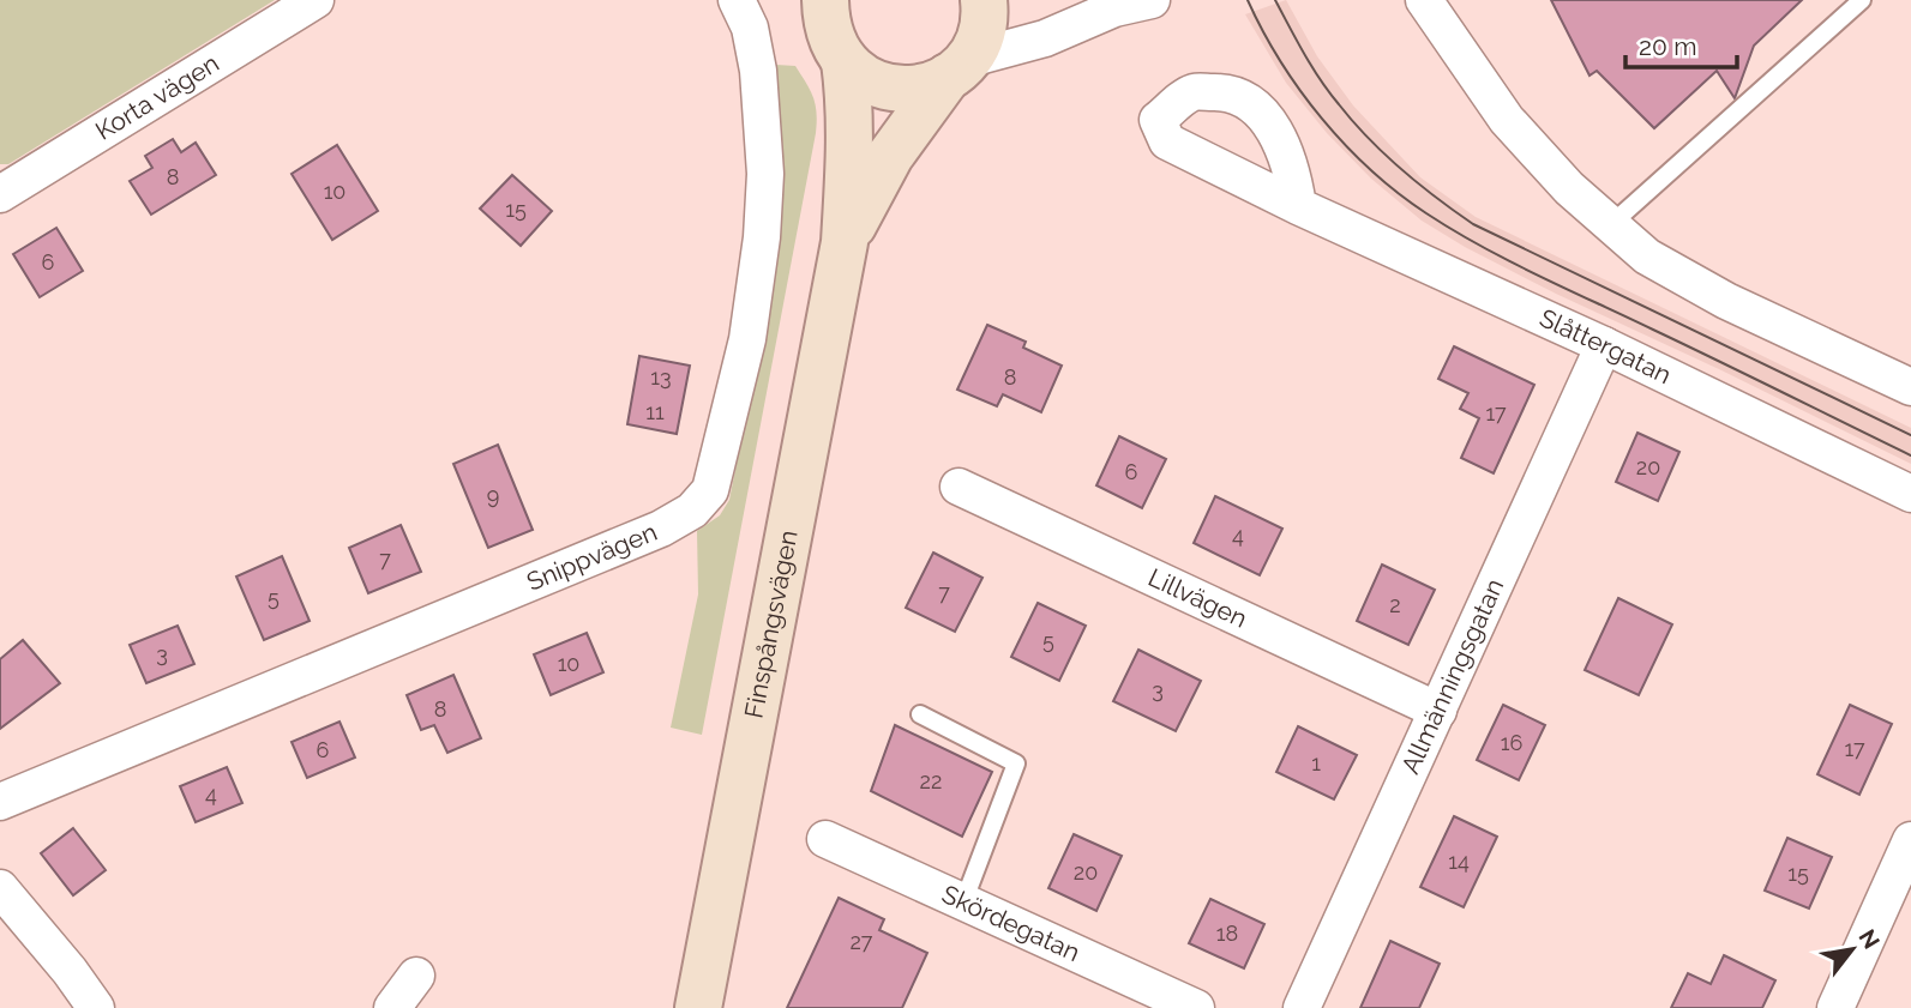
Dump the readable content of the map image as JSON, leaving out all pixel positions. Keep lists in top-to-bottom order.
{
  "streets": {
    "main road": ["Finspångsvägen"],
    "street": [
      "Korta vägen",
      "Slåttergatan",
      "Snippvägen",
      "Lillvägen",
      "Allmänningsgatan",
      "Skördegatan"
    ]
  },
  "crossings": [
    ["Slåttergatan", "Allmänningsgatan"],
    ["Lillvägen", "Allmänningsgatan"]
  ],
  "house_numbers": [
    "8",
    "10",
    "15",
    "6",
    "13",
    "8",
    "11",
    "17",
    "20",
    "6",
    "9",
    "4",
    "7",
    "7",
    "5",
    "2",
    "5",
    "3",
    "10",
    "3",
    "8",
    "16",
    "17",
    "6",
    "1",
    "22",
    "4",
    "14",
    "20",
    "15",
    "18",
    "27"
  ],
  "scale_bar": "20 m",
  "north": "top right"
}
